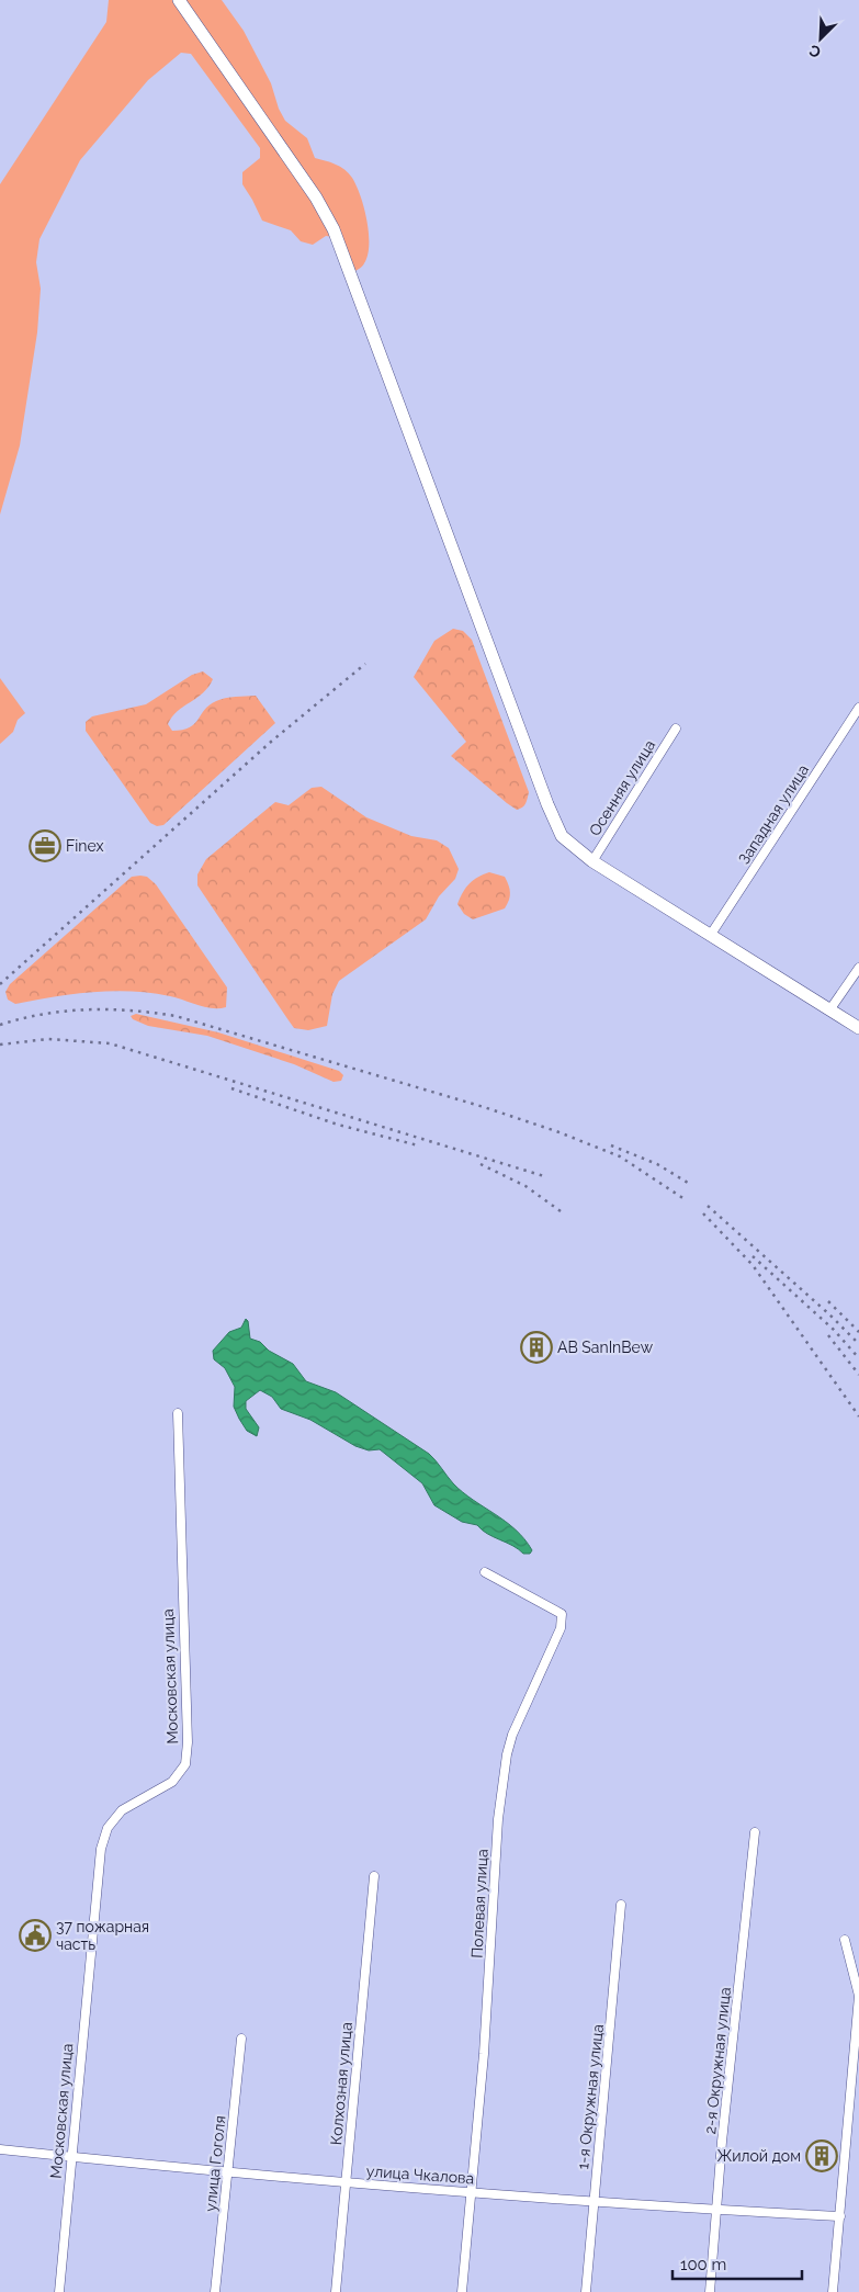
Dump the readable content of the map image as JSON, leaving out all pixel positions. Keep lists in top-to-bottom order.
{
  "streets": {
    "street": [
      "Осенняя улица",
      "Западная улица",
      "Московская улица",
      "Полевая улица",
      "2-я Окружная улица",
      "Колхозная улица",
      "1-я Окружная улица",
      "улица Гоголя",
      "улица Чкалова"
    ]
  },
  "crossings": [
    ["Московская улица", "улица Чкалова"],
    ["Полевая улица", "улица Чкалова"],
    ["2-я Окружная улица", "улица Чкалова"],
    ["Колхозная улица", "улица Чкалова"],
    ["1-я Окружная улица", "улица Чкалова"],
    ["улица Гоголя", "улица Чкалова"]
  ],
  "places": {
    "office": ["Finex"],
    "building": ["AB SanInBew", "Жилой дом"],
    "public building": ["37 пожарная часть"]
  },
  "scale_bar": "100 m",
  "north": "bottom left"
}
